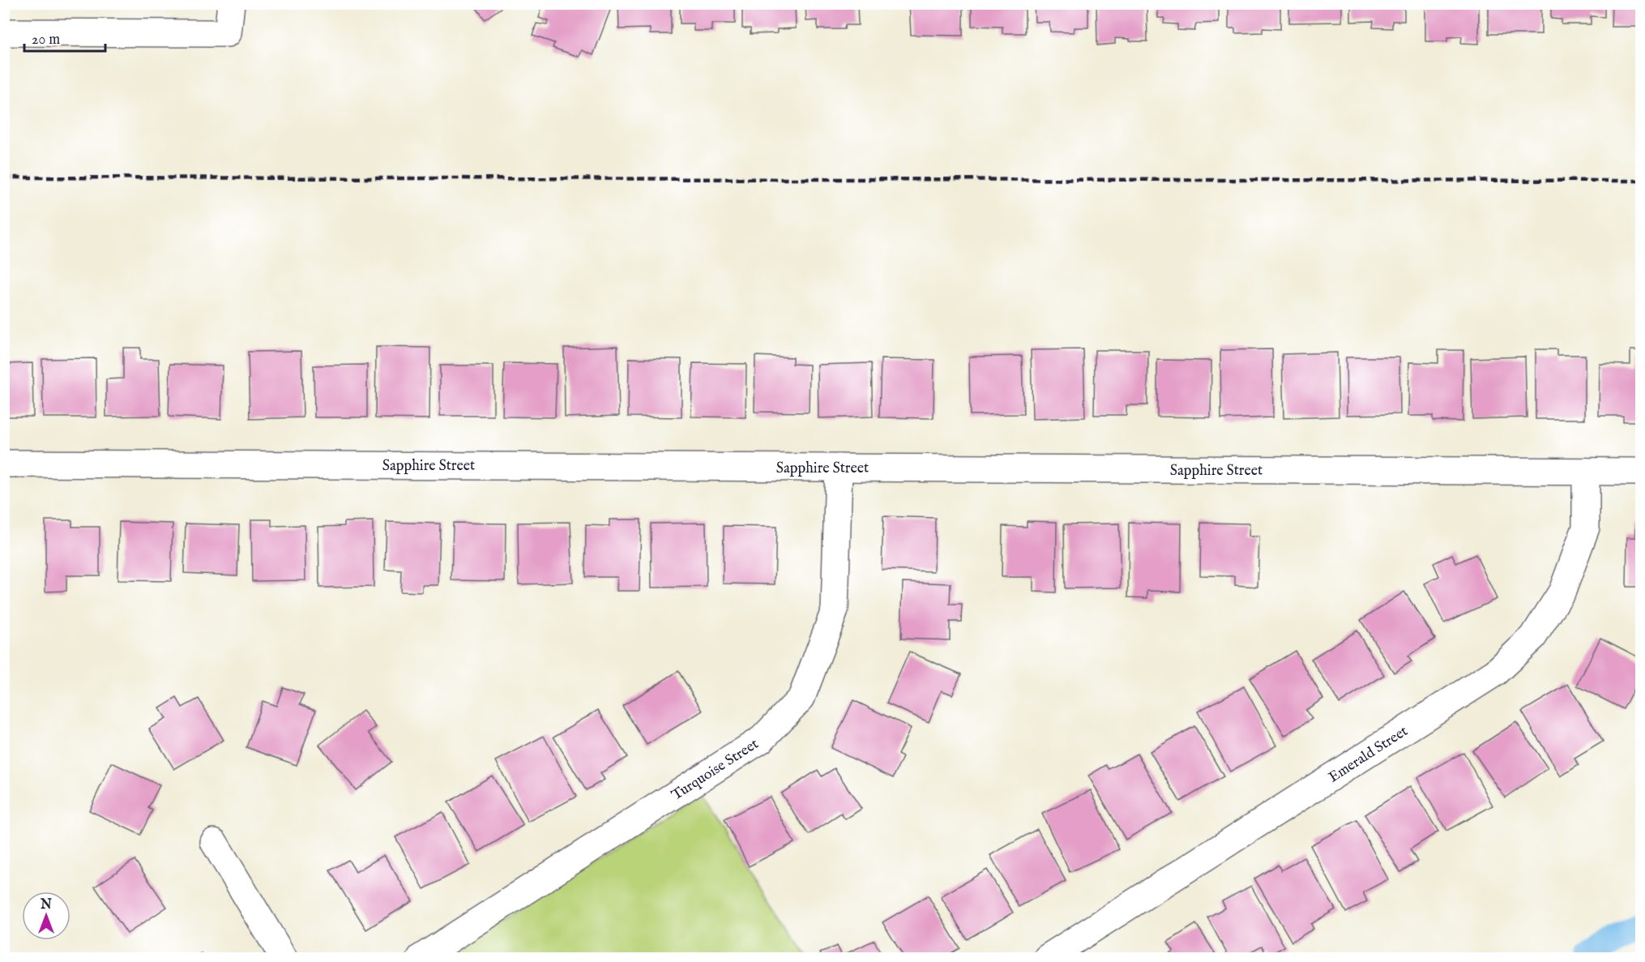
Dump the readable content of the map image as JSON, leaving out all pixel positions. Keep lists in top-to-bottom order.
{
  "streets": {
    "street": ["Sapphire Street", "Emerald Street", "Turquoise Street"]
  },
  "crossings": [
    ["Sapphire Street", "Emerald Street"],
    ["Sapphire Street", "Turquoise Street"]
  ],
  "scale_bar": "20 m",
  "north": "top"
}
